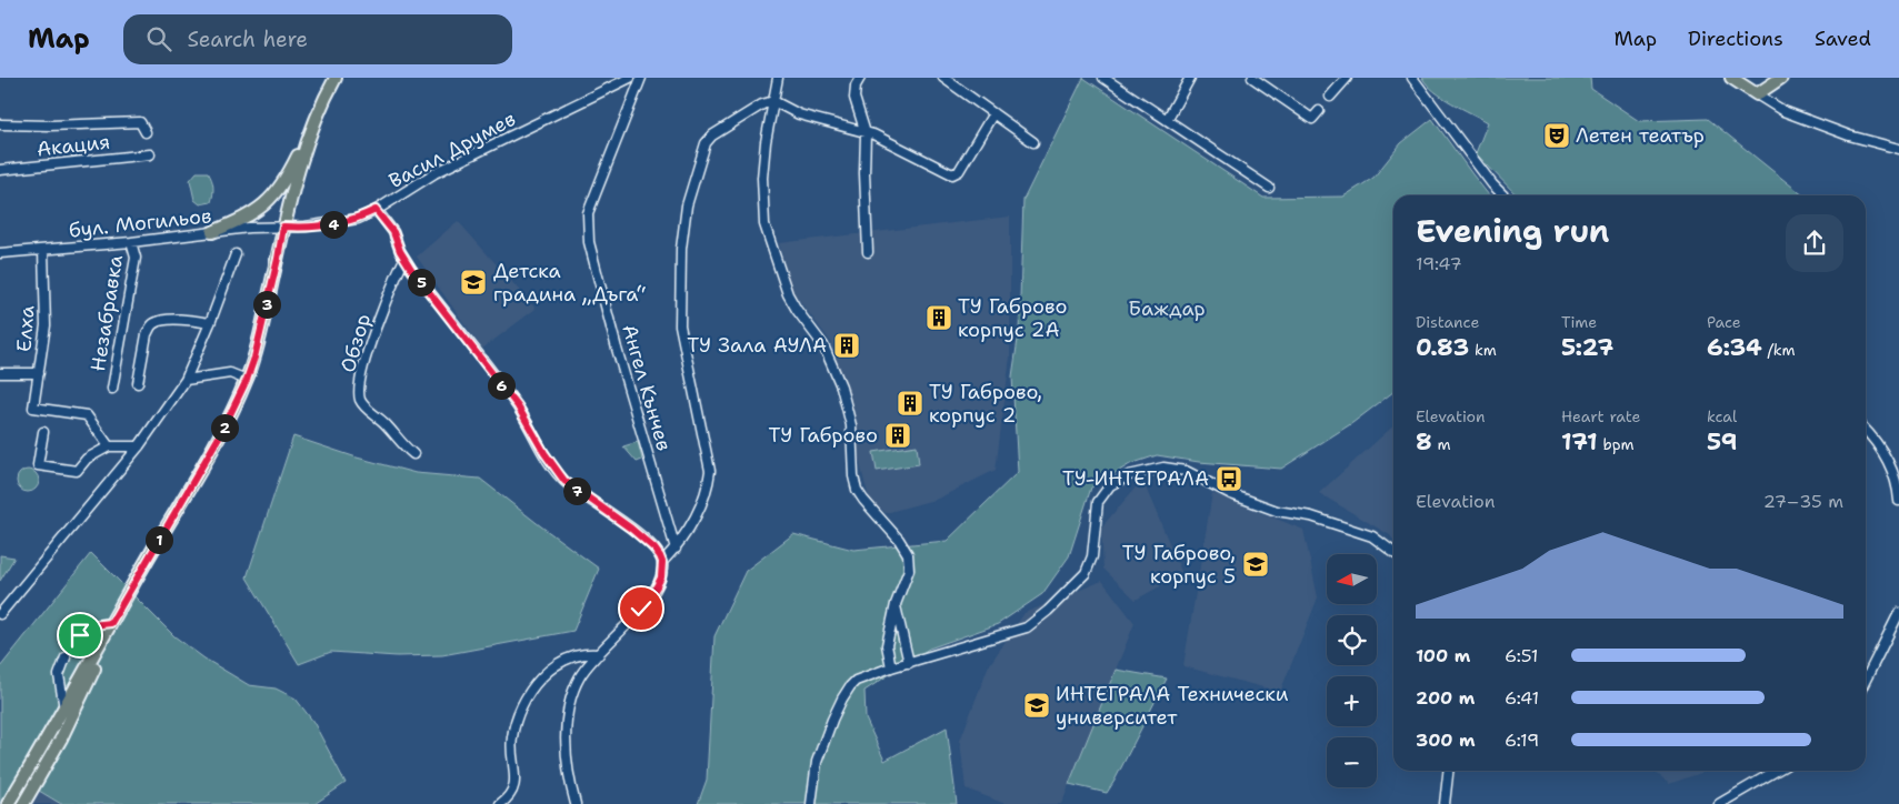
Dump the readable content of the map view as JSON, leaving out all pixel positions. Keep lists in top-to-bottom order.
{
  "streets": {
    "street": [
      "Акация",
      "Васил Друмев",
      "бул. Могильов",
      "Незабравка",
      "Елха",
      "Обзор",
      "Ангел Кънчев"
    ]
  },
  "crossings": [
    ["Васил Друмев", "бул. Могильов"],
    ["бул. Могильов", "Незабравка"],
    ["бул. Могильов", "Елха"]
  ],
  "parks": ["Баждар"],
  "places": {
    "theatre": ["Летен театър"],
    "school or university": ["Детска градина „Дъга“", "ТУ Габрово, корпус 5", "ИНТЕГРАЛА Технически университет"],
    "building": [
      "ТУ Габрово корпус 2А",
      "ТУ Зала АУЛА",
      "ТУ Габрово, корпус 2",
      "ТУ Габрово"
    ],
    "bus stop": ["ТУ-ИНТЕГРАЛА"]
  },
  "north": "left",
  "page": {
    "header": "Map",
    "search": "Search here",
    "nav": ["Map", "Directions", "Saved"],
    "heading": ["Evening run", "19:47"],
    "pins": [
      "4",
      "5",
      "3",
      "6",
      "2",
      "7",
      "1"
    ],
    "stats": [
      ["Distance", "0.83 km"],
      ["Time", "5:27"],
      ["Pace", "6:34 /km"],
      ["Elevation", "8 m"],
      ["Heart rate", "171 bpm"],
      ["kcal", "59"]
    ],
    "chart": ["Elevation", "27–35 m"],
    "map_buttons": ["+", "−"],
    "list": [
      {
        "name": "100 m",
        "note": "6:51"
      },
      {
        "name": "200 m",
        "note": "6:41"
      },
      {
        "name": "300 m",
        "note": "6:19"
      }
    ]
  }
}
